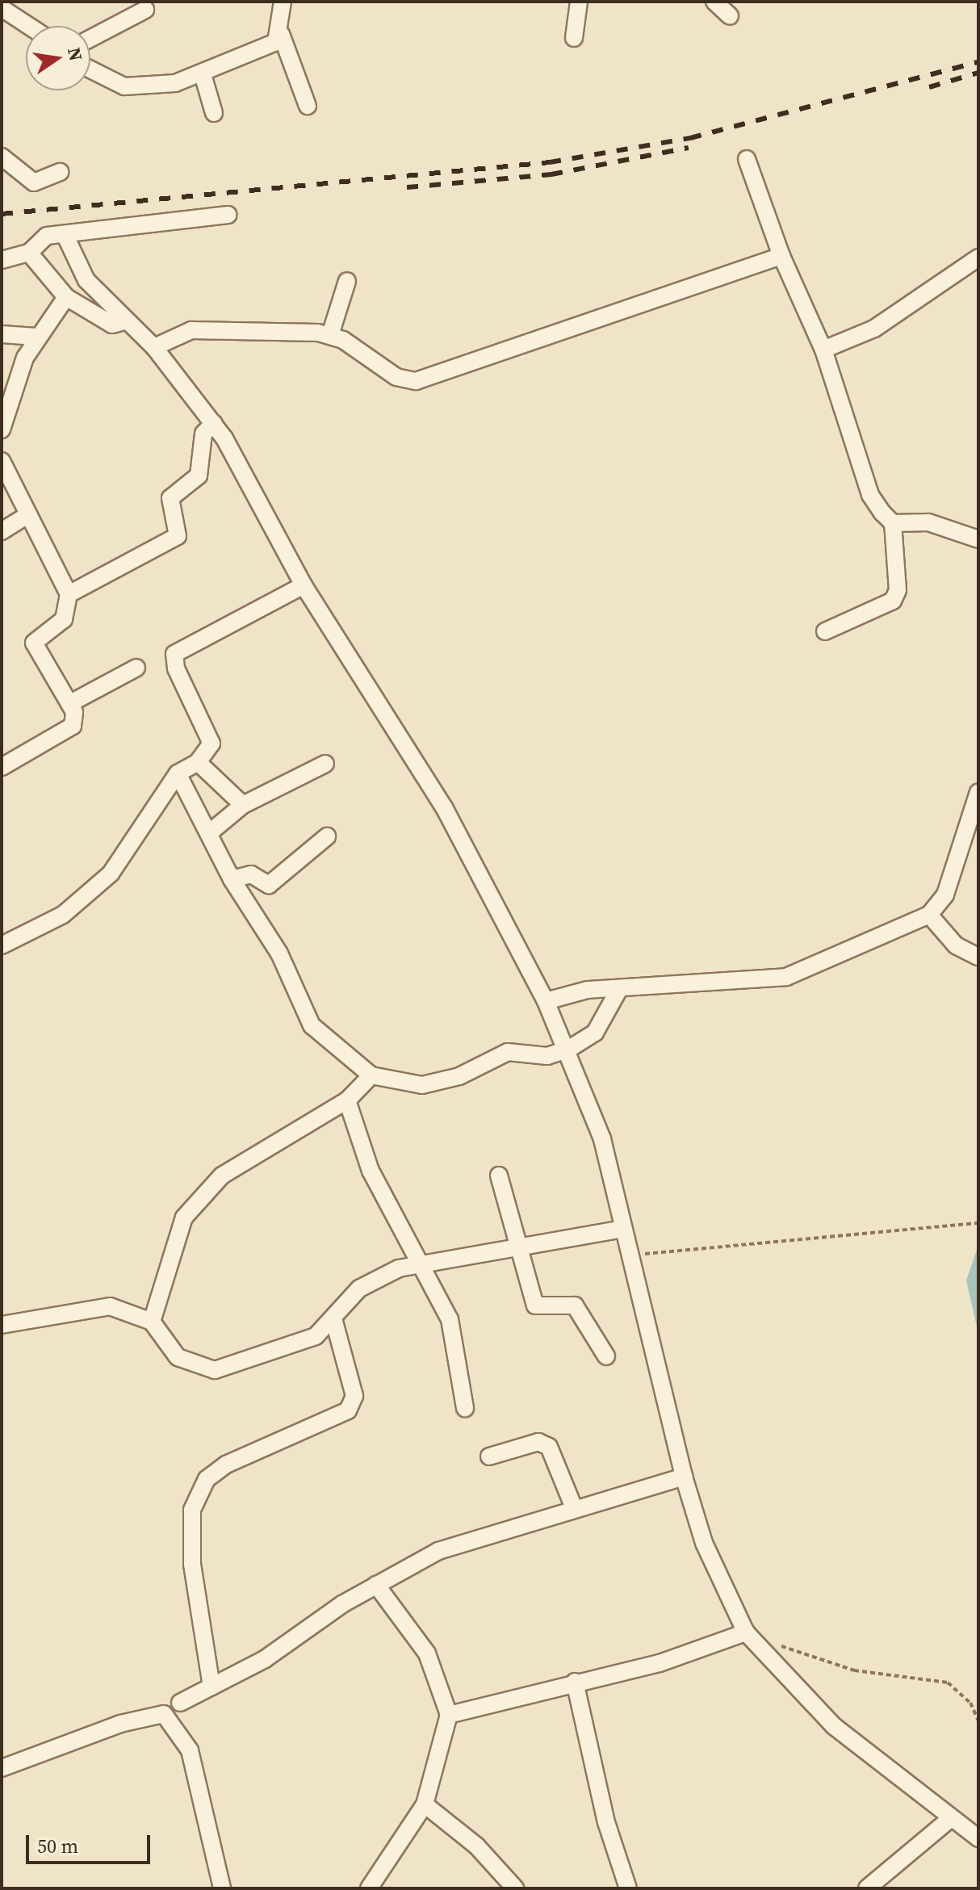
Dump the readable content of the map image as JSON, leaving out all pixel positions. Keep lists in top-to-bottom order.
{
  "scale_bar": "50 m",
  "north": "right"
}
